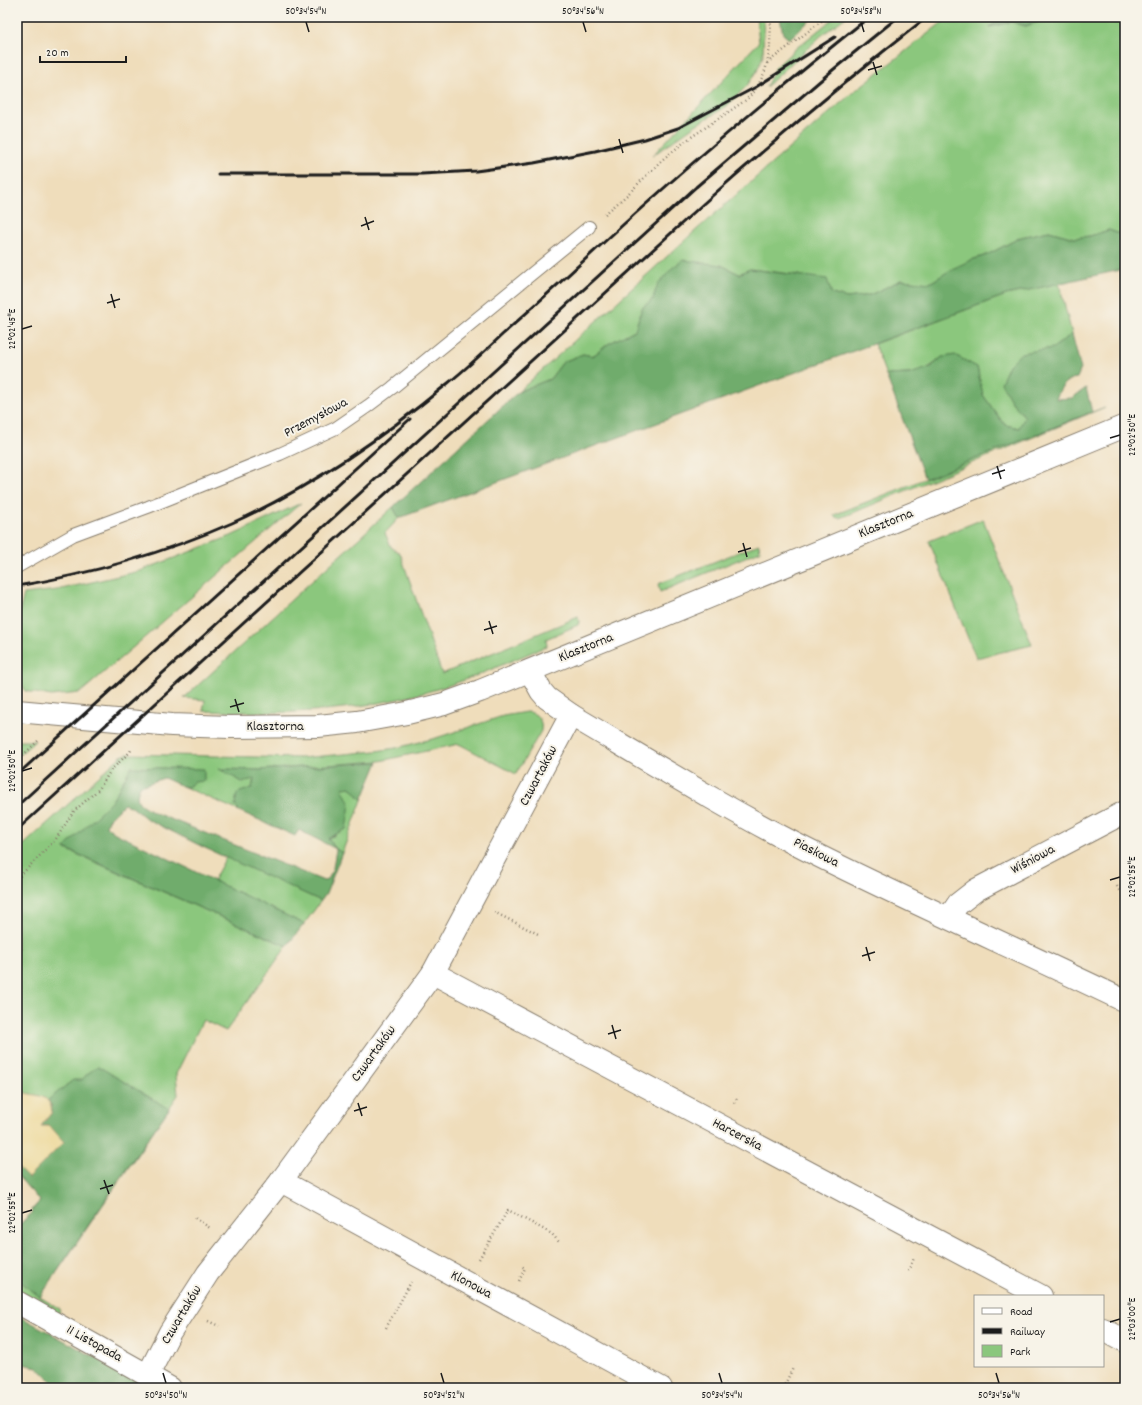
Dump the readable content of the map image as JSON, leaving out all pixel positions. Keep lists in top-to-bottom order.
{
  "streets": {
    "street": [
      "Klasztorna",
      "Czwartaków",
      "Piaskowa",
      "Wiśniowa",
      "Harcerska",
      "Klonowa",
      "11 Listopada"
    ],
    "lane": ["Przemysłowa"]
  },
  "crossings": [
    ["Klasztorna", "Piaskowa"],
    ["Czwartaków", "Piaskowa"],
    ["Czwartaków", "Harcerska"],
    ["Czwartaków", "Klonowa"],
    ["Czwartaków", "11 Listopada"],
    ["Piaskowa", "Wiśniowa"]
  ],
  "legend": ["Road", "Railway", "Park"],
  "scale_bar": "20 m",
  "coordinates": [
    "50°34'54\"N",
    "50°34'56\"N",
    "50°34'58\"N",
    "22°02'45\"E",
    "22°02'50\"E",
    "22°02'55\"E",
    "22°03'00\"E",
    "50°34'50\"N",
    "50°34'52\"N"
  ]
}
